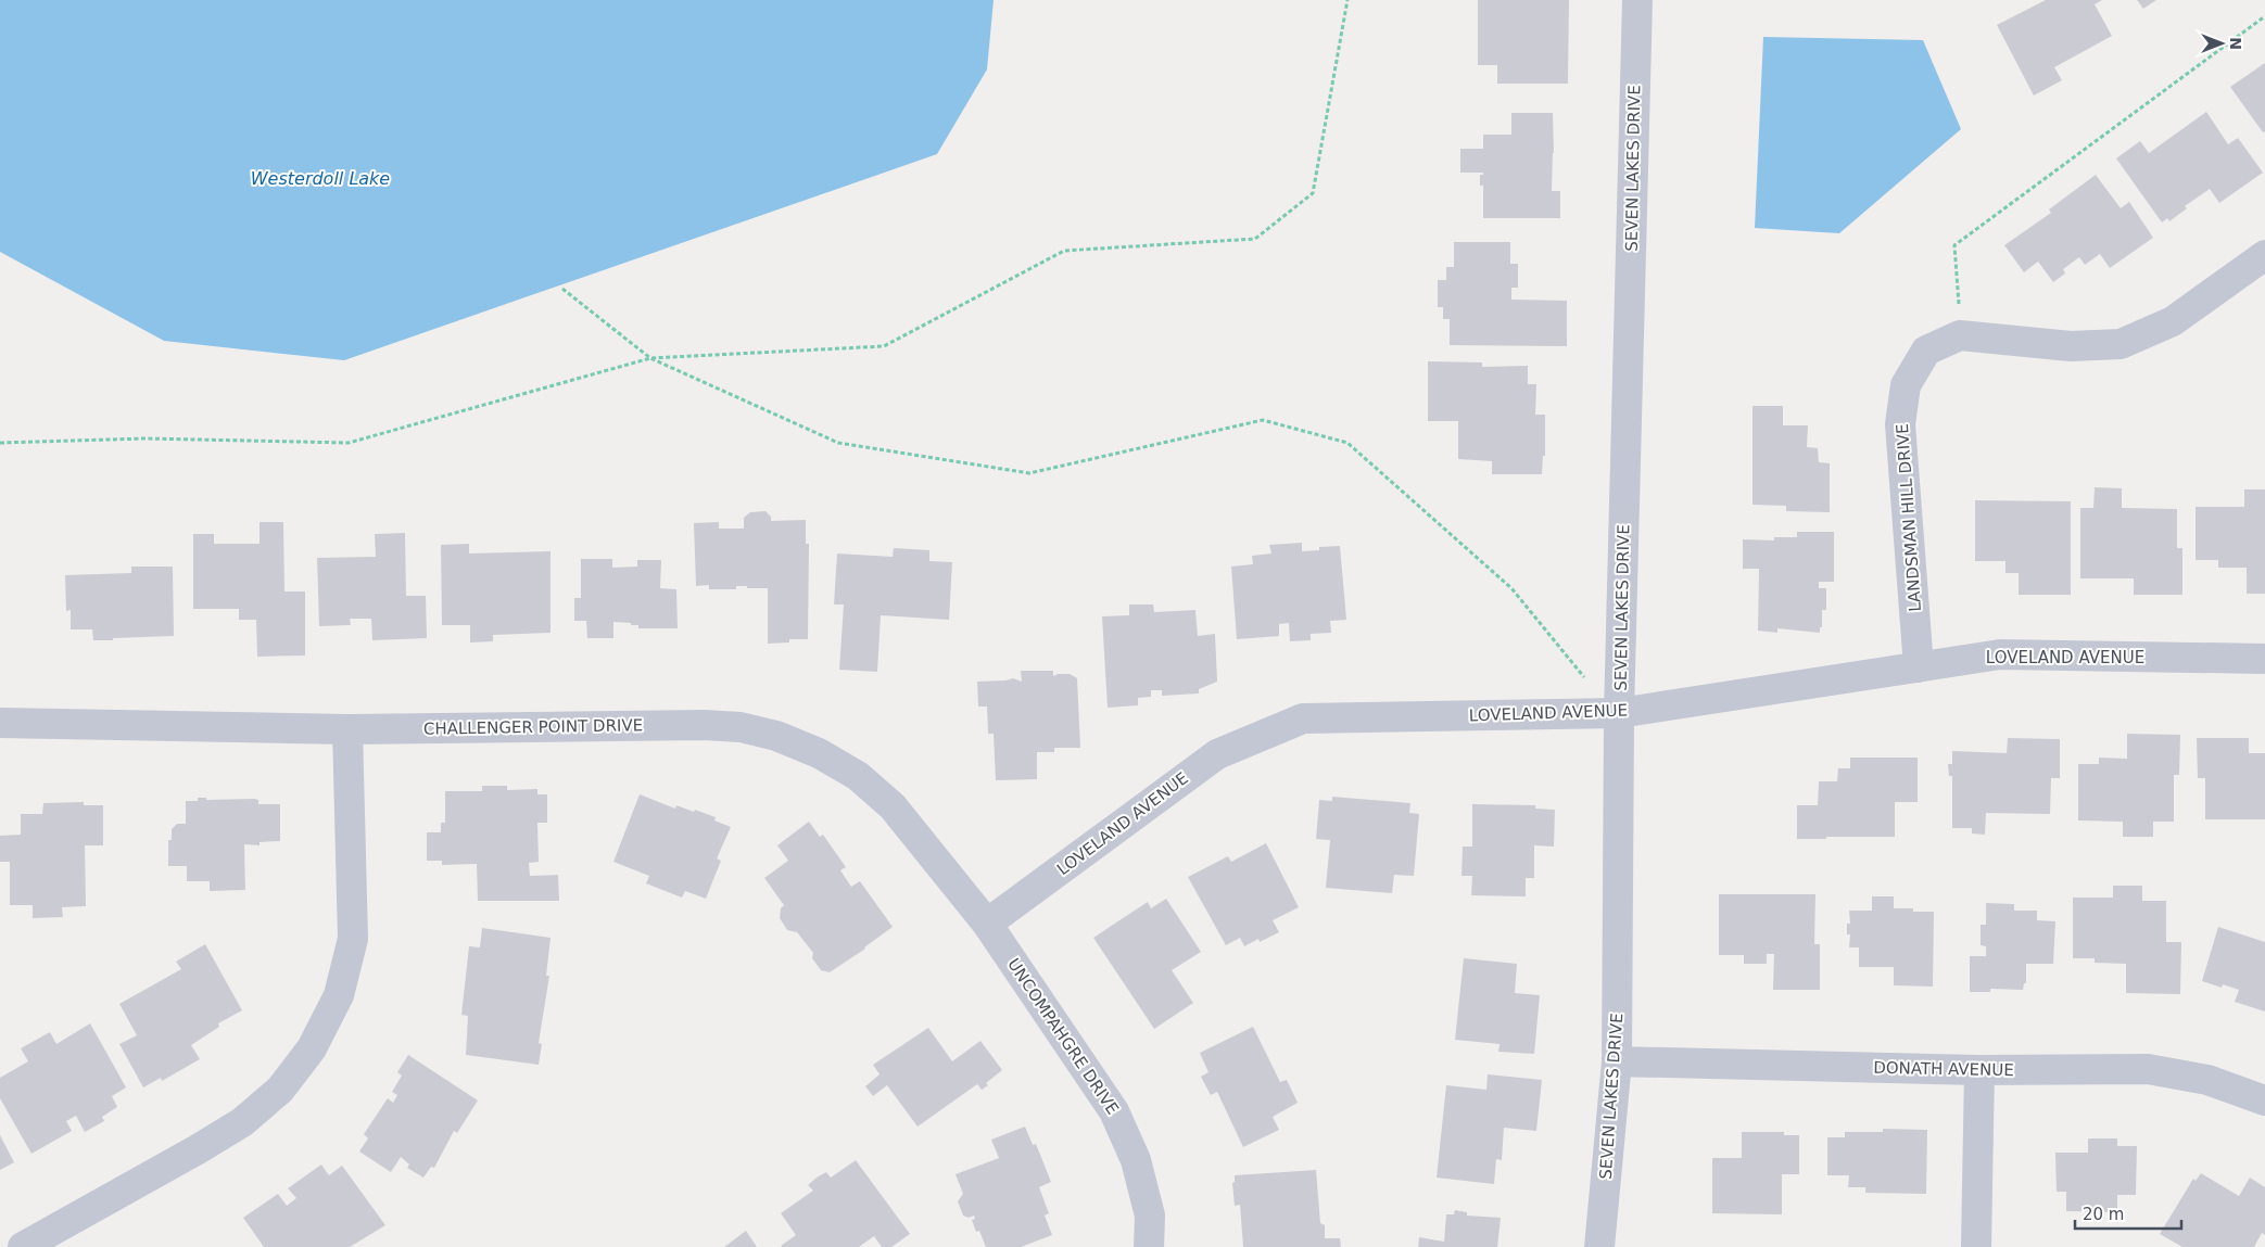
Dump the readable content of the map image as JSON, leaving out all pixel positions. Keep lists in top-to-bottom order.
{
  "streets": {
    "street": [
      "SEVEN LAKES DRIVE",
      "LANDSMAN HILL DRIVE",
      "LOVELAND AVENUE",
      "CHALLENGER POINT DRIVE",
      "UNCOMPAHGRE DRIVE",
      "DONATH AVENUE"
    ]
  },
  "crossings": [
    ["SEVEN LAKES DRIVE", "LOVELAND AVENUE"],
    ["SEVEN LAKES DRIVE", "DONATH AVENUE"],
    ["LANDSMAN HILL DRIVE", "LOVELAND AVENUE"],
    ["LOVELAND AVENUE", "CHALLENGER POINT DRIVE"],
    ["LOVELAND AVENUE", "UNCOMPAHGRE DRIVE"],
    ["CHALLENGER POINT DRIVE", "UNCOMPAHGRE DRIVE"]
  ],
  "water": ["Westerdoll Lake"],
  "scale_bar": "20 m",
  "north": "right"
}
